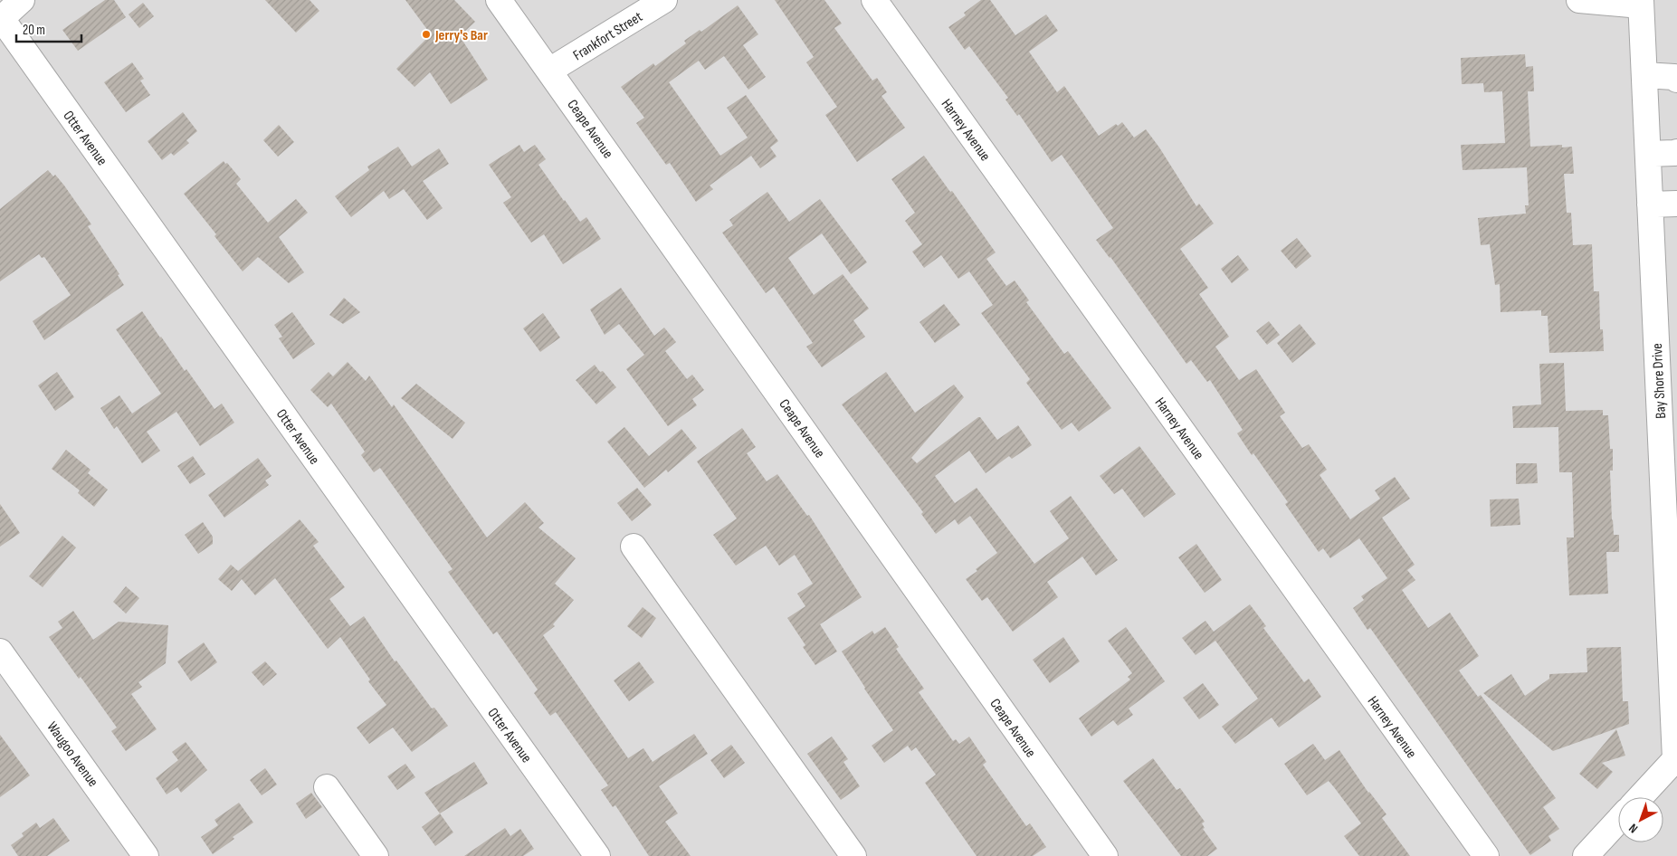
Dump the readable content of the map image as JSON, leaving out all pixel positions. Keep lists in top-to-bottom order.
{
  "streets": {
    "street": [
      "Frankfort Street",
      "Ceape Avenue",
      "Harney Avenue",
      "Otter Avenue",
      "Bay Shore Drive",
      "Waugoo Avenue"
    ]
  },
  "crossings": [
    ["Frankfort Street", "Ceape Avenue"]
  ],
  "places": ["Jerry's Bar"],
  "scale_bar": "20 m",
  "north": "bottom left"
}
